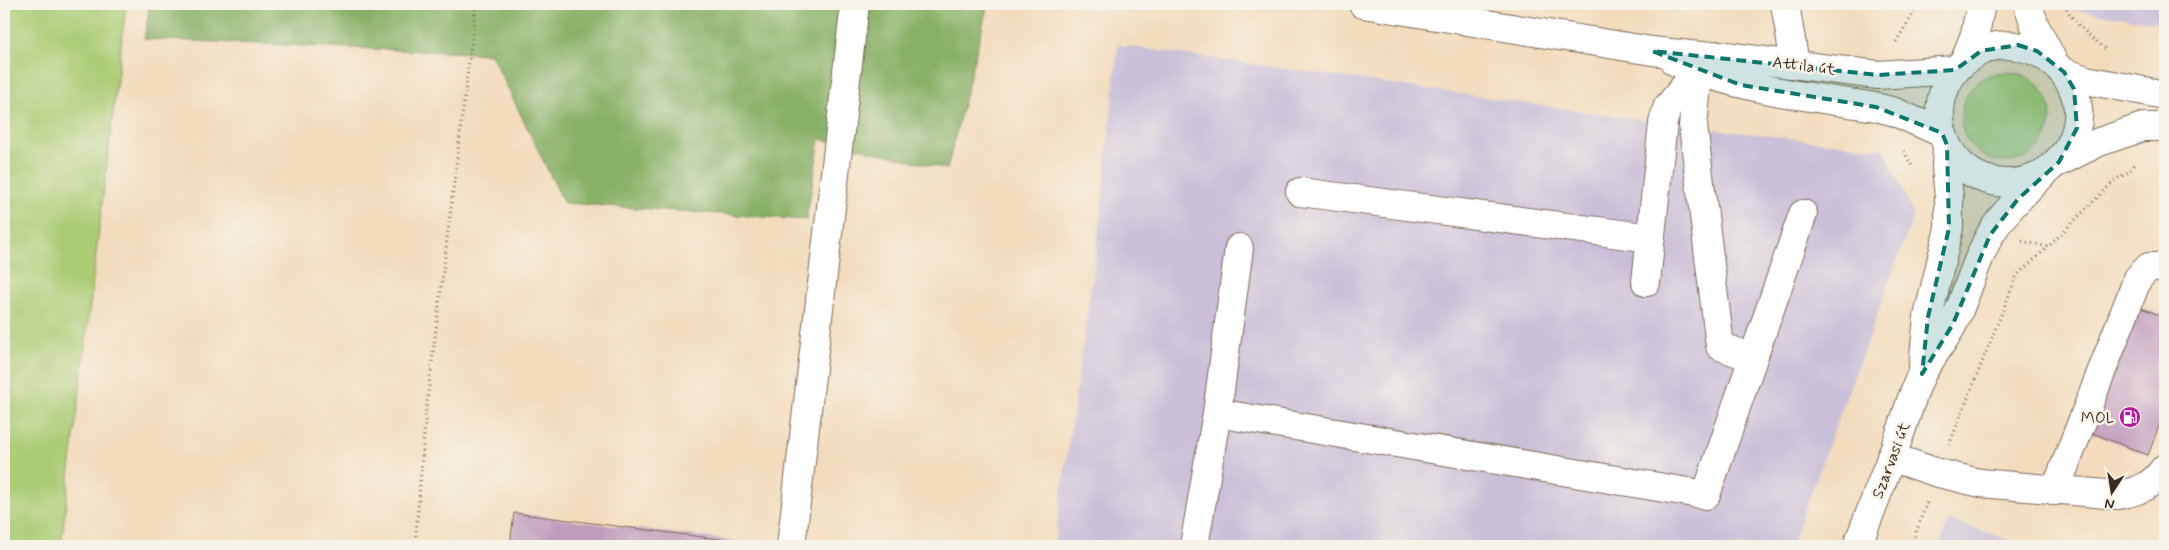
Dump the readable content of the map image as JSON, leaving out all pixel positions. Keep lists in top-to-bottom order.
{
  "streets": {
    "main road": ["Attila út", "Szarvasi út"]
  },
  "places": {
    "fuel station": ["MOL"]
  },
  "north": "bottom"
}
